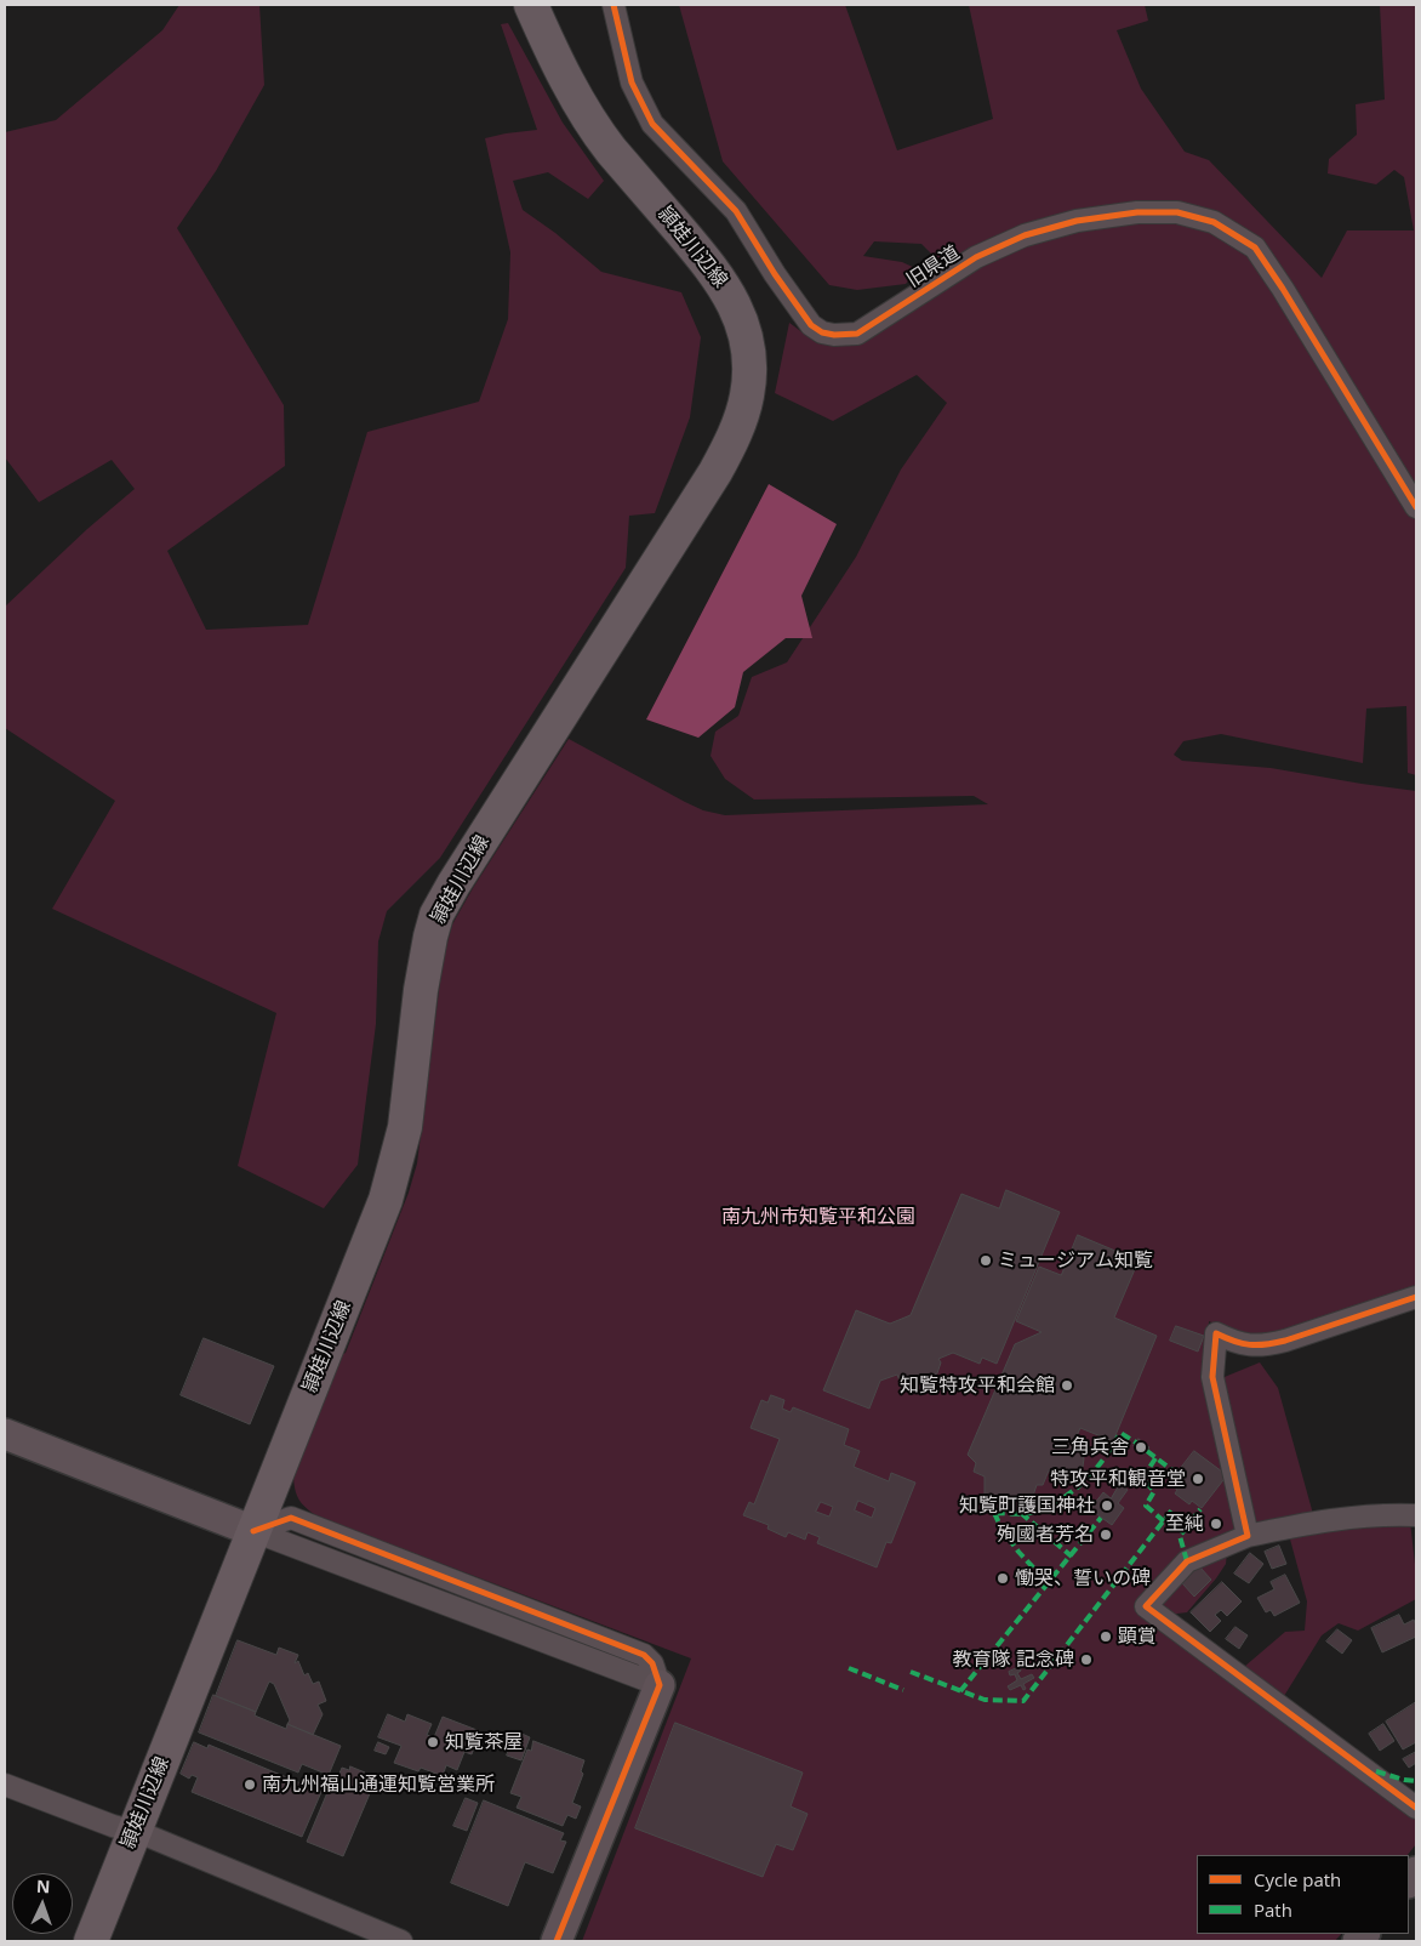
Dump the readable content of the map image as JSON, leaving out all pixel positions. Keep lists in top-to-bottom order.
{
  "streets": {
    "main road": ["頴娃川辺線"],
    "street": ["旧県道"]
  },
  "parks": ["南九州市知覧平和公園"],
  "places": [
    "ミュージアム知覧",
    "知覧特攻平和会館",
    "三角兵舎",
    "特攻平和観音堂",
    "知覧町護国神社",
    "至純",
    "殉國者芳名",
    "慟哭、誓いの碑",
    "顕賞",
    "教育隊 記念碑",
    "知覧茶屋",
    "南九州福山通運知覧営業所"
  ],
  "legend": ["Cycle path", "Path"],
  "north": "top"
}
